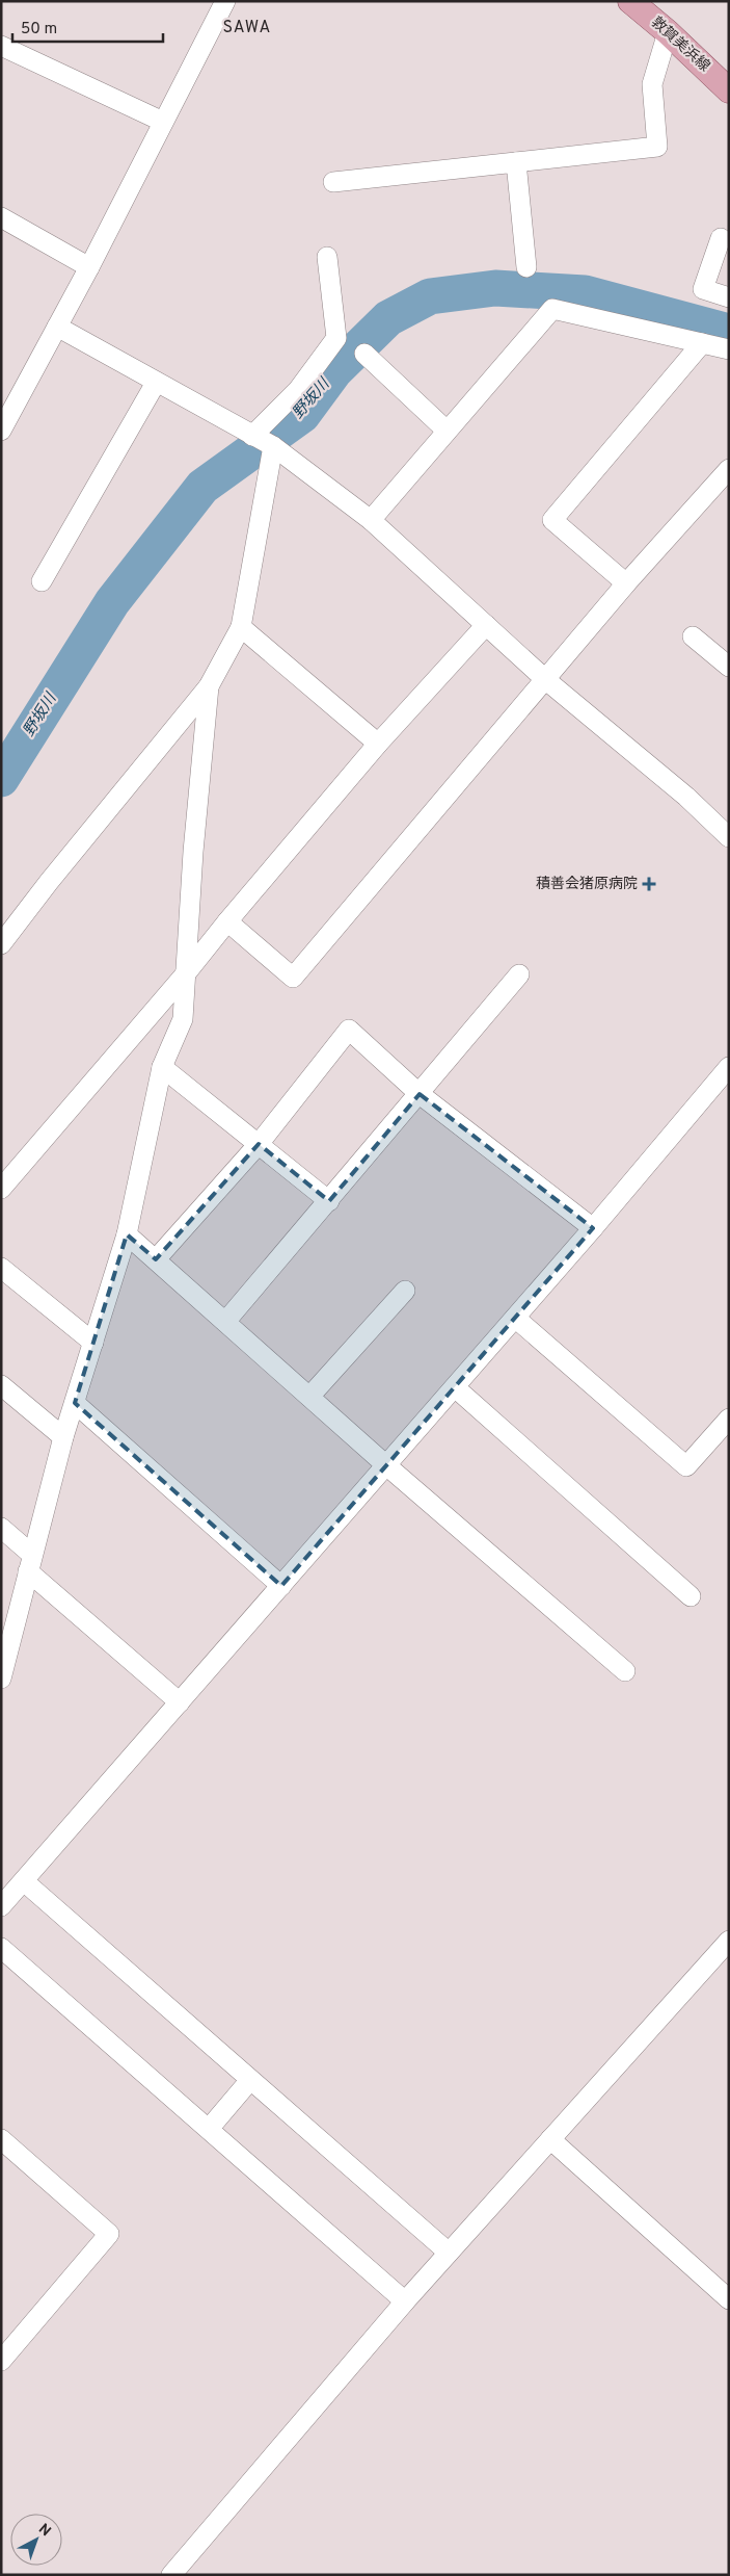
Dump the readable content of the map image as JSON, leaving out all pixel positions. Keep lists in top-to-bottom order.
{
  "streets": {
    "main road": ["敦賀美浜線"]
  },
  "districts": ["SAWA"],
  "water": ["野坂川"],
  "places": {
    "health": ["積善会猪原病院"]
  },
  "scale_bar": "50 m",
  "north": "top right"
}
